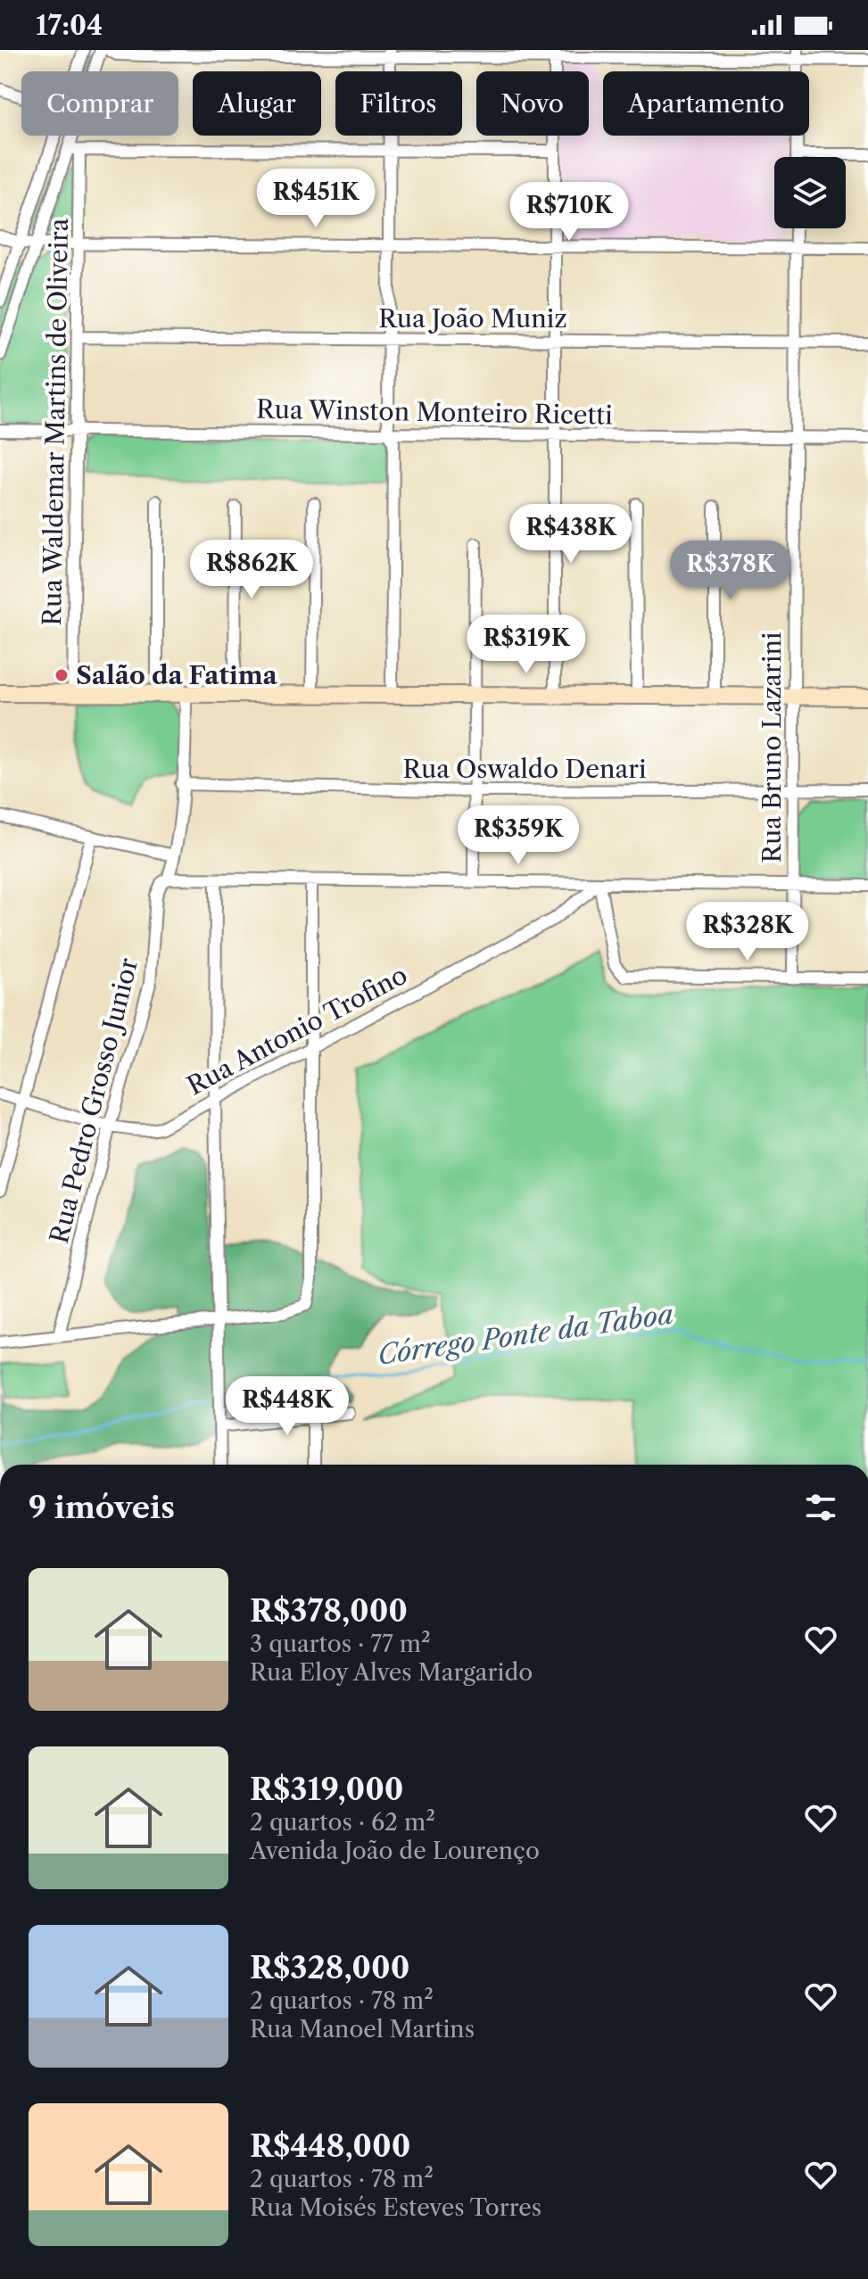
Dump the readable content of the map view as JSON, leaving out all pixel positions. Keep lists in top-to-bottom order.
{
  "streets": {
    "street": [
      "Rua João Muniz",
      "Rua Winston Monteiro Ricetti",
      "Rua Waldemar Martins de Oliveira",
      "Rua Bruno Lazarini",
      "Rua Oswaldo Denari",
      "Rua Antonio Trofino",
      "Rua Pedro Grosso Junior"
    ]
  },
  "crossings": [
    ["Rua João Muniz", "Rua Waldemar Martins de Oliveira"],
    ["Rua João Muniz", "Rua Bruno Lazarini"],
    ["Rua Winston Monteiro Ricetti", "Rua Waldemar Martins de Oliveira"],
    ["Rua Winston Monteiro Ricetti", "Rua Bruno Lazarini"],
    ["Rua Bruno Lazarini", "Rua Oswaldo Denari"],
    ["Rua Oswaldo Denari", "Rua Pedro Grosso Junior"],
    ["Rua Antonio Trofino", "Rua Pedro Grosso Junior"]
  ],
  "water": ["Córrego Ponte da Taboa"],
  "places": ["Salão da Fatima"],
  "page": {
    "status": "17:04",
    "chip": [
      "Comprar",
      "Alugar",
      "Filtros",
      "Novo",
      "Apartamento"
    ],
    "price": [
      "R$451K",
      "R$710K",
      "R$438K",
      "R$862K",
      "R$378K",
      "R$319K",
      "R$359K",
      "R$328K",
      "R$448K"
    ],
    "heading": "9 imóveis",
    "list": [
      {
        "name": "R$378,000",
        "note": "3 quartos · 77 m² · Rua Eloy Alves Margarido"
      },
      {
        "name": "R$319,000",
        "note": "2 quartos · 62 m² · Avenida João de Lourenço"
      },
      {
        "name": "R$328,000",
        "note": "2 quartos · 78 m² · Rua Manoel Martins"
      },
      {
        "name": "R$448,000",
        "note": "2 quartos · 78 m² · Rua Moisés Esteves Torres"
      }
    ]
  }
}
